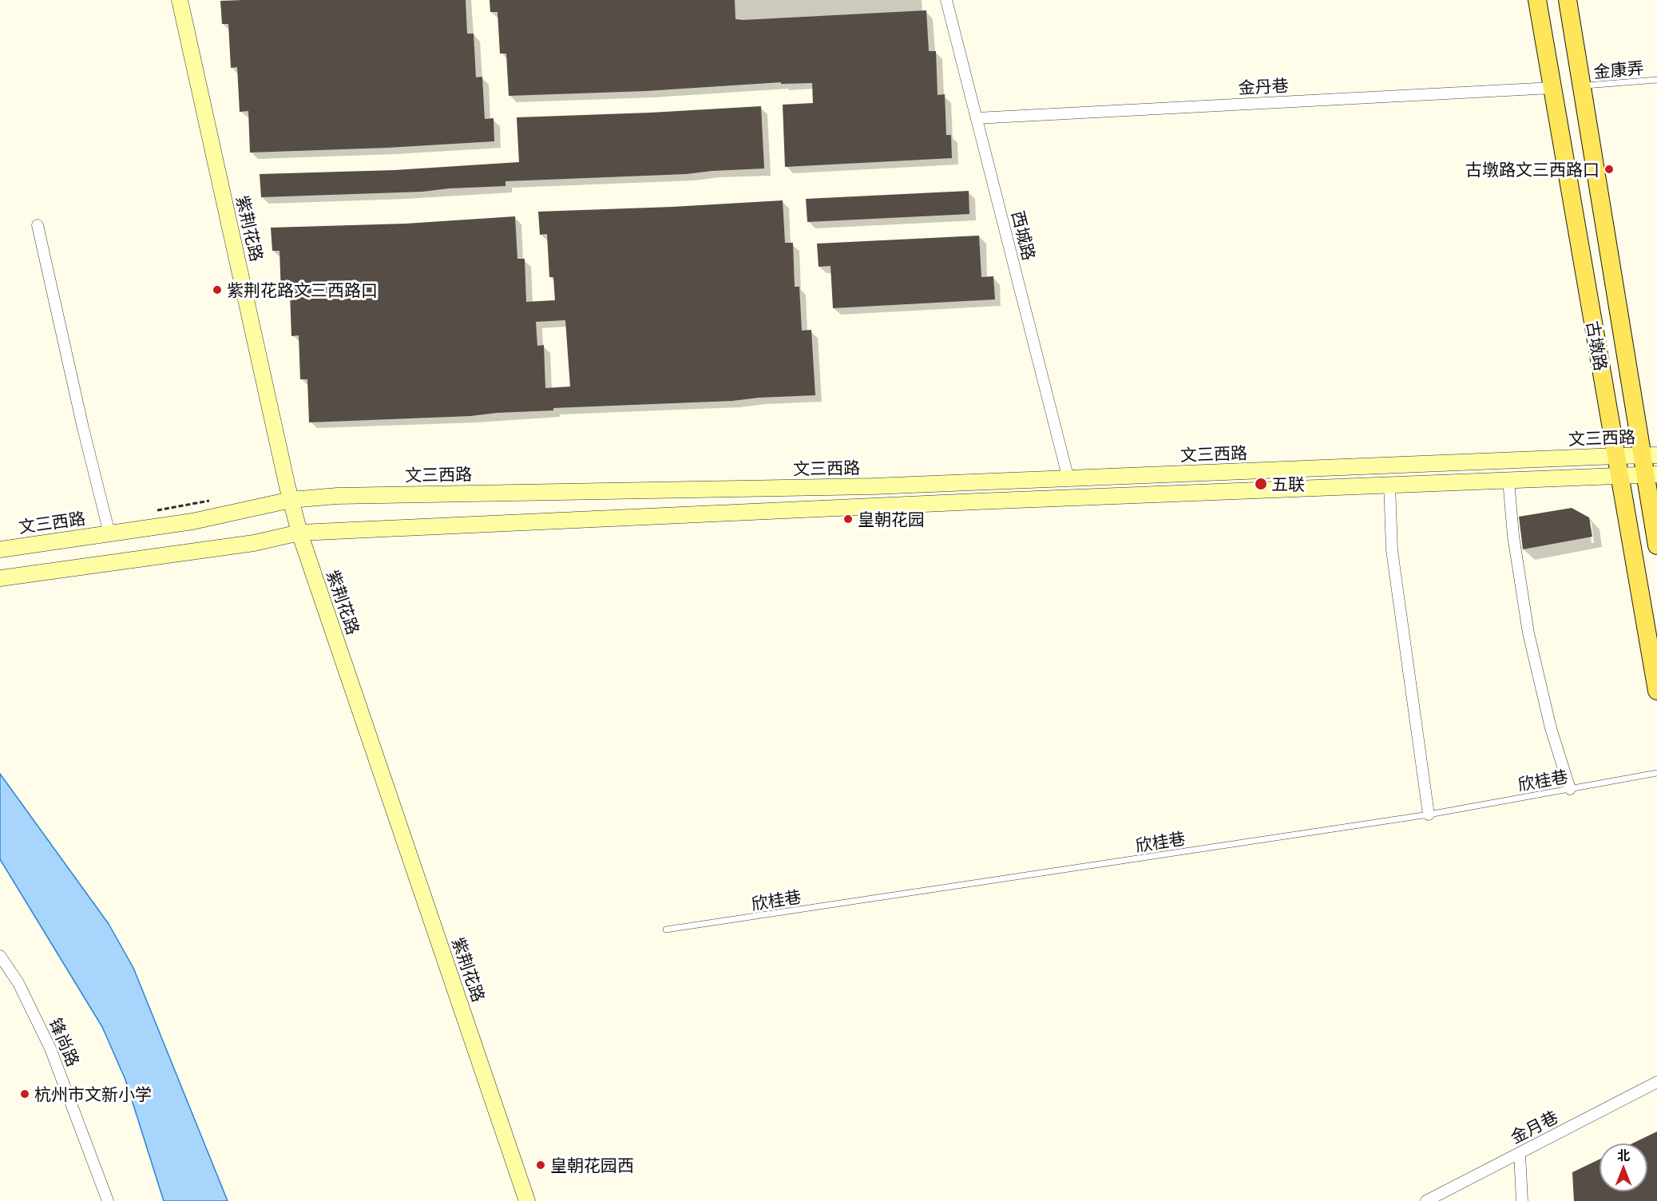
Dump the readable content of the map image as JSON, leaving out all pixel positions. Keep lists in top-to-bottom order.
{
  "streets": {
    "main road": ["紫荆花路", "古墩路", "文三西路"],
    "street": [
      "金丹巷",
      "西城路",
      "锋尚路",
      "金月巷"
    ],
    "lane": ["金康弄", "欣桂巷"]
  },
  "crossings": [
    ["金康弄", "古墩路"],
    ["金丹巷", "西城路"],
    ["金丹巷", "古墩路"],
    ["紫荆花路", "文三西路"],
    ["西城路", "文三西路"],
    ["古墩路", "文三西路"]
  ],
  "places": [
    "古墩路文三西路口",
    "紫荆花路文三西路口",
    "五联",
    "皇朝花园",
    "杭州市文新小学",
    "皇朝花园西"
  ],
  "north": "top"
}
